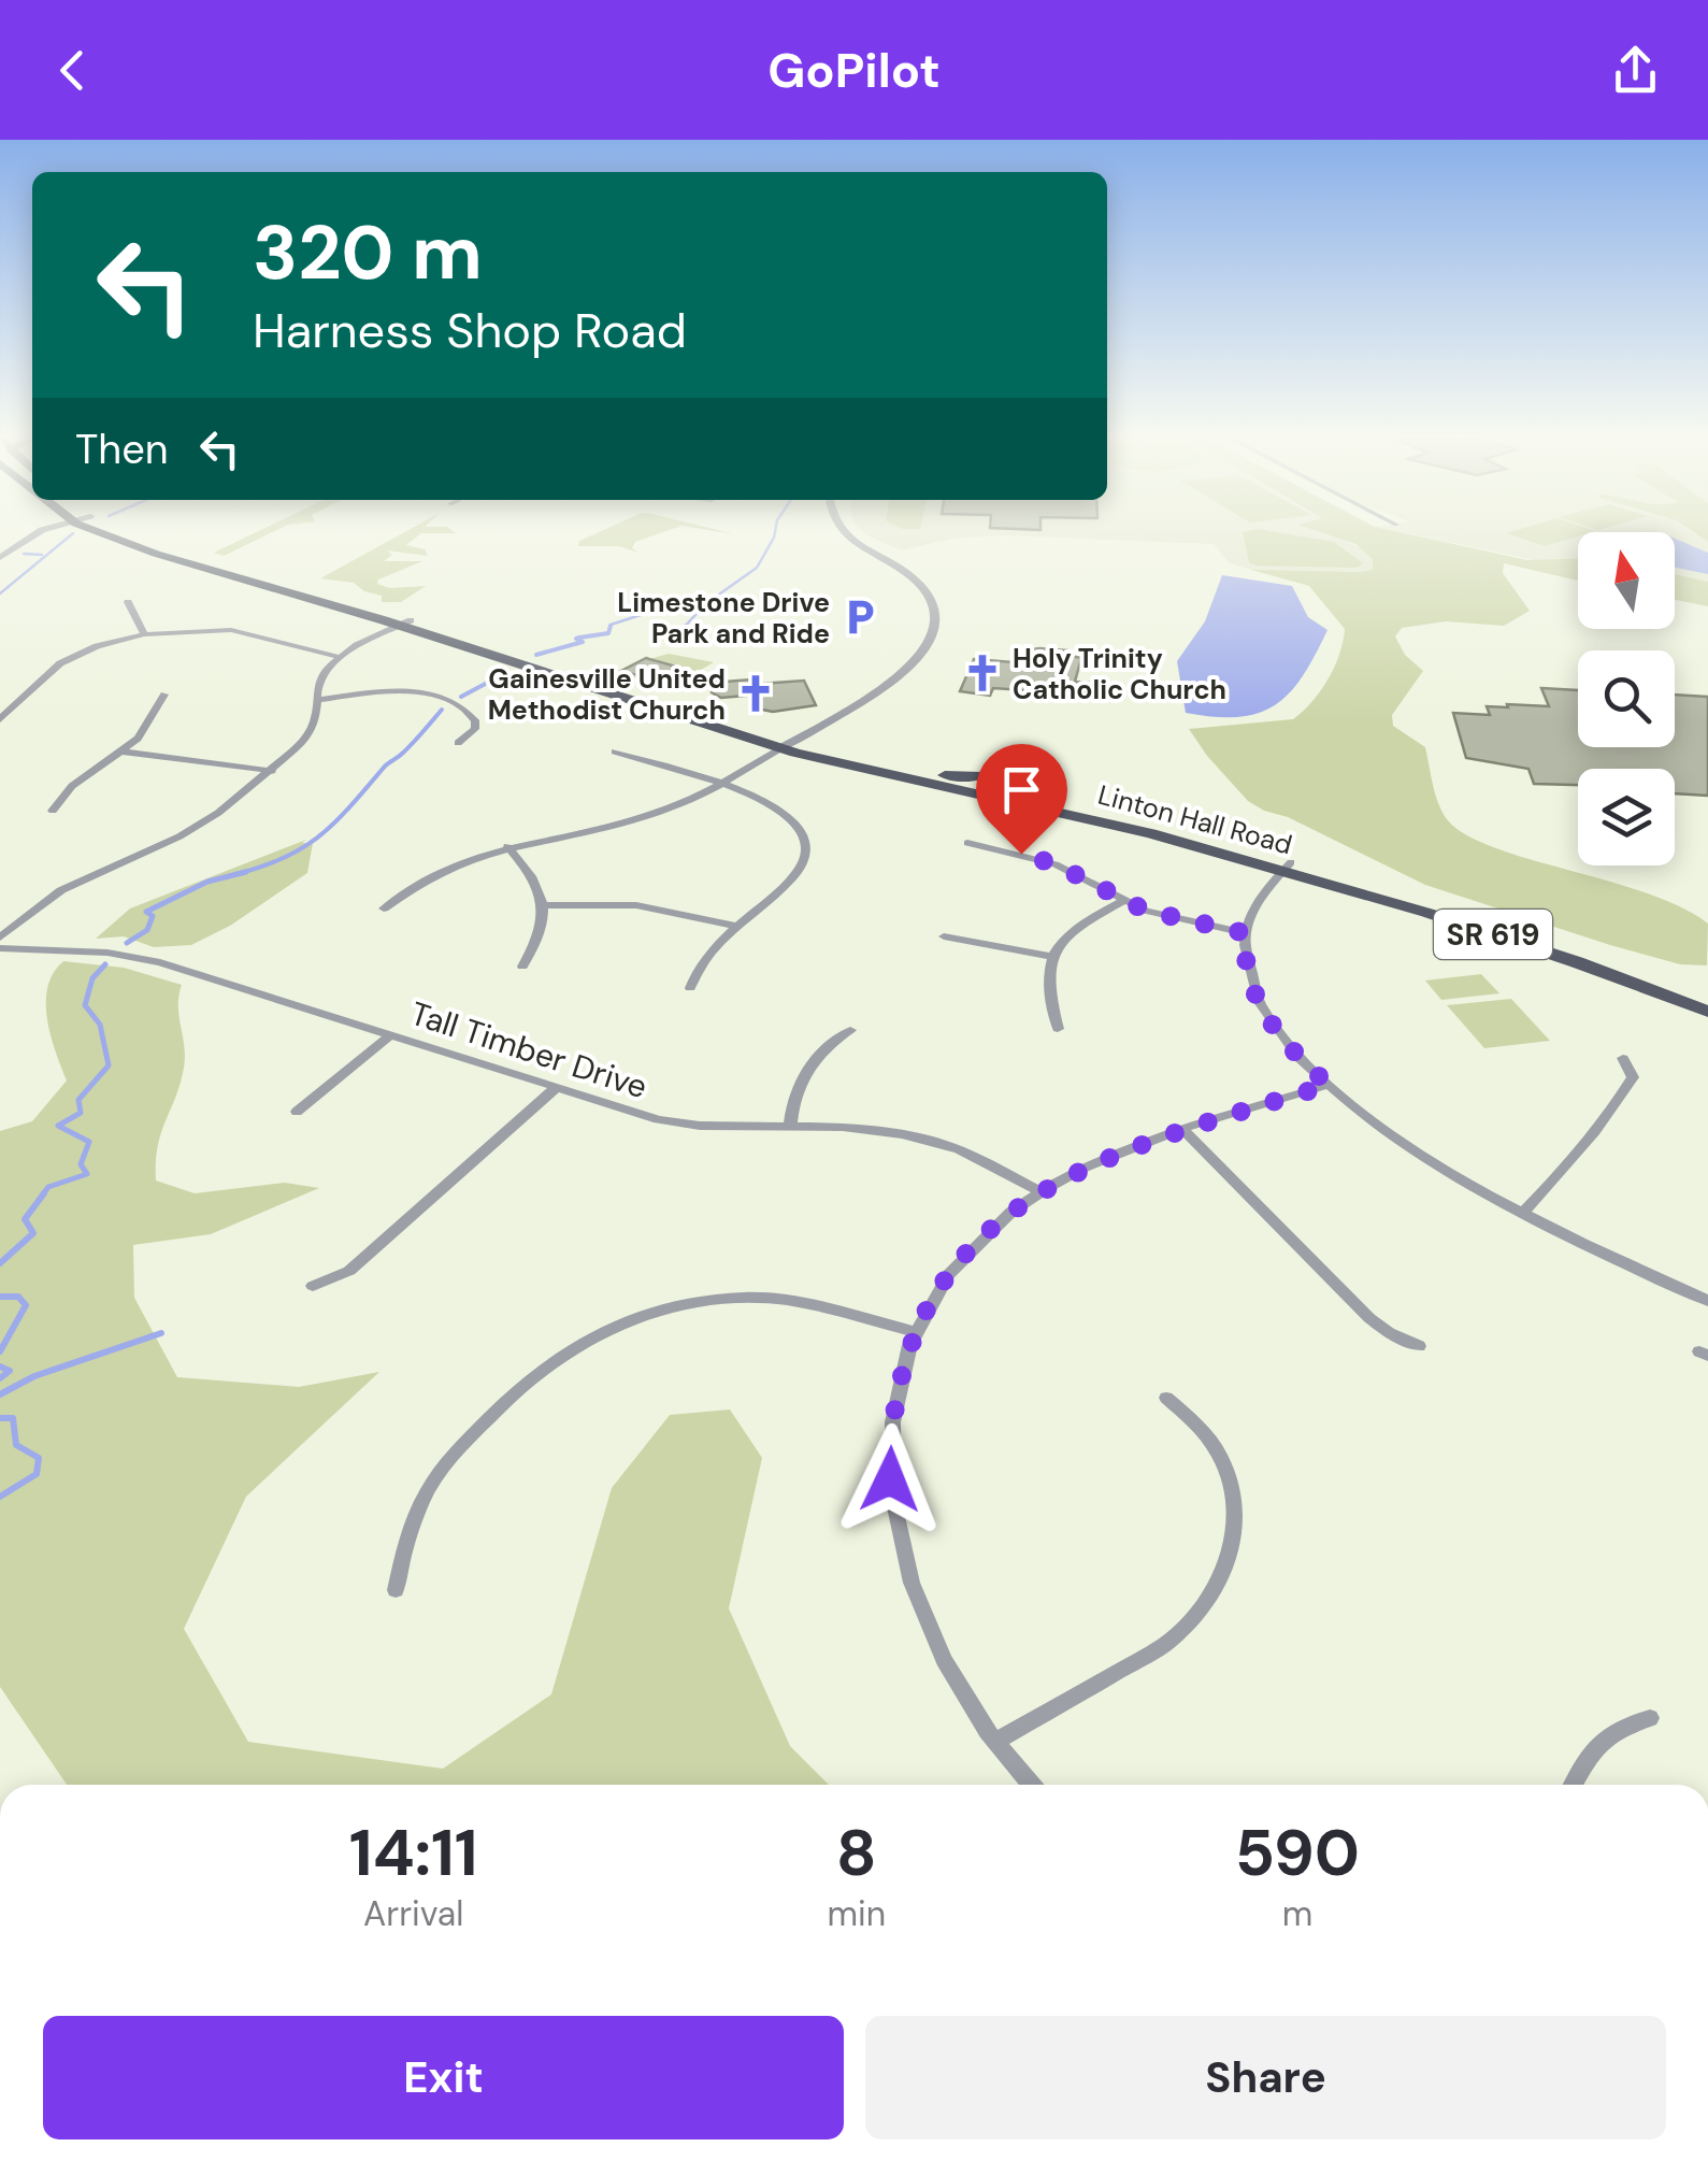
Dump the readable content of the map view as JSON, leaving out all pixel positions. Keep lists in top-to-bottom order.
{
  "streets": {
    "main road": ["Linton Hall Road", "SR 619"],
    "street": ["Tall Timber Drive"]
  },
  "places": {
    "parking": ["Limestone Drive Park and Ride"],
    "church": ["Holy Trinity Catholic Church", "Gainesville United Methodist Church"]
  },
  "north": "top",
  "page": {
    "header": "GoPilot",
    "turn": ["320 m", "Harness Shop Road"],
    "then": "Then",
    "eta": [
      "14:11",
      "Arrival",
      "8",
      "min",
      "590",
      "m"
    ],
    "buttons": ["Exit", "Share"]
  }
}
